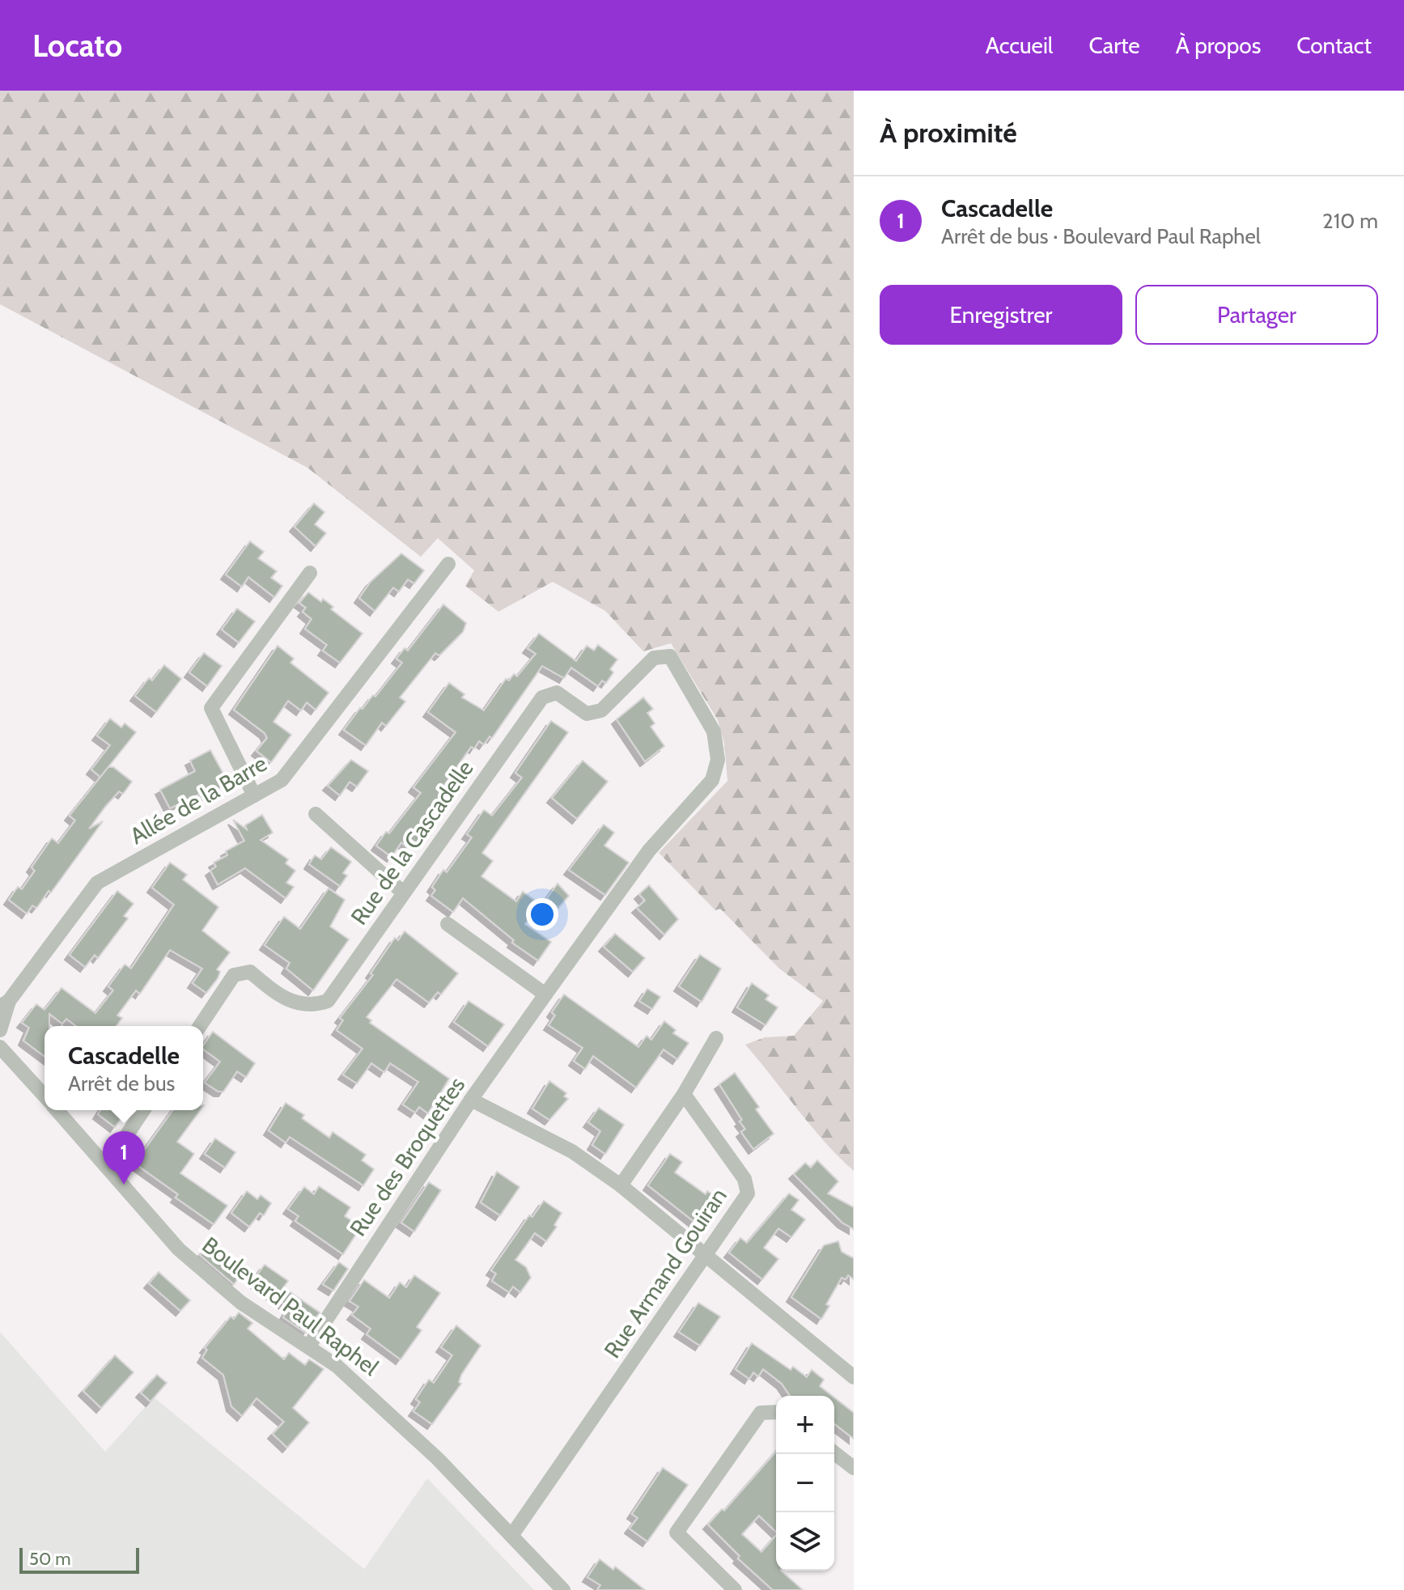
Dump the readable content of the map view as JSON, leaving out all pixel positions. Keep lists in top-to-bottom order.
{
  "streets": {
    "street": [
      "Allée de la Barre",
      "Rue de la Cascadelle",
      "Rue des Broquettes",
      "Rue Armand Gouiran",
      "Boulevard Paul Raphel"
    ]
  },
  "crossings": [
    ["Rue de la Cascadelle", "Rue des Broquettes"],
    ["Rue des Broquettes", "Boulevard Paul Raphel"],
    ["Rue Armand Gouiran", "Boulevard Paul Raphel"]
  ],
  "scale_bar": "50 m",
  "page": {
    "header": "Locato",
    "nav": [
      "Accueil",
      "Carte",
      "À propos",
      "Contact"
    ],
    "heading": "À proximité",
    "list": [
      {
        "mark": "1",
        "name": "Cascadelle",
        "note": "Arrêt de bus · Boulevard Paul Raphel",
        "value": "210 m"
      }
    ],
    "buttons": ["Enregistrer", "Partager"],
    "popup": ["Cascadelle", "Arrêt de bus"],
    "pins": "1",
    "map_buttons": ["+", "−"],
    "scale": "50 m"
  }
}
